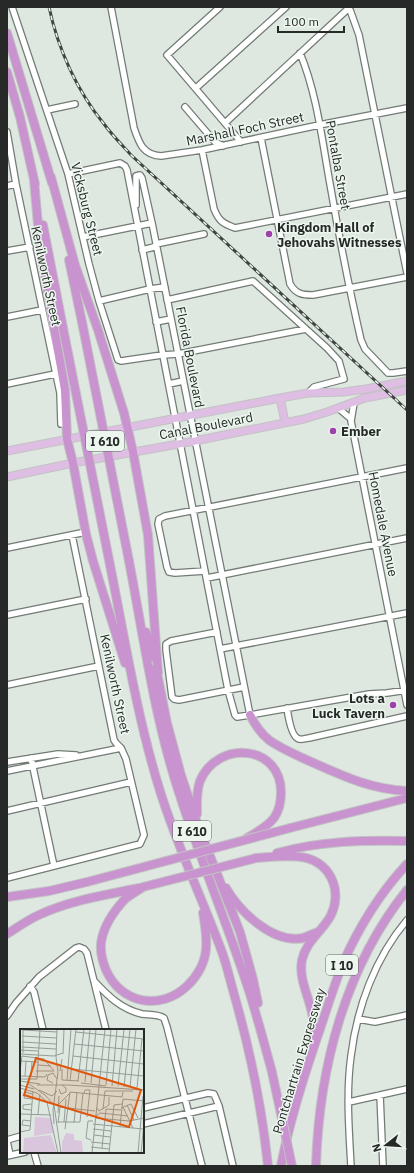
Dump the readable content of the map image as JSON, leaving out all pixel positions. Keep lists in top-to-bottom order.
{
  "streets": {
    "highway": ["I 610", "I 10", "Pontchartrain Expressway"],
    "main road": ["Canal Boulevard"],
    "street": [
      "Marshall Foch Street",
      "Pontalba Street",
      "Vicksburg Street",
      "Kenilworth Street",
      "Florida Boulevard",
      "Homedale Avenue"
    ]
  },
  "crossings": [
    ["Marshall Foch Street", "Pontalba Street"],
    ["Vicksburg Street", "Florida Boulevard"],
    ["Florida Boulevard", "Canal Boulevard"],
    ["Canal Boulevard", "Homedale Avenue"]
  ],
  "places": ["Kingdom Hall of Jehovahs Witnesses", "Ember", "Lots a Luck Tavern"],
  "scale_bar": "100 m",
  "north": "left"
}
